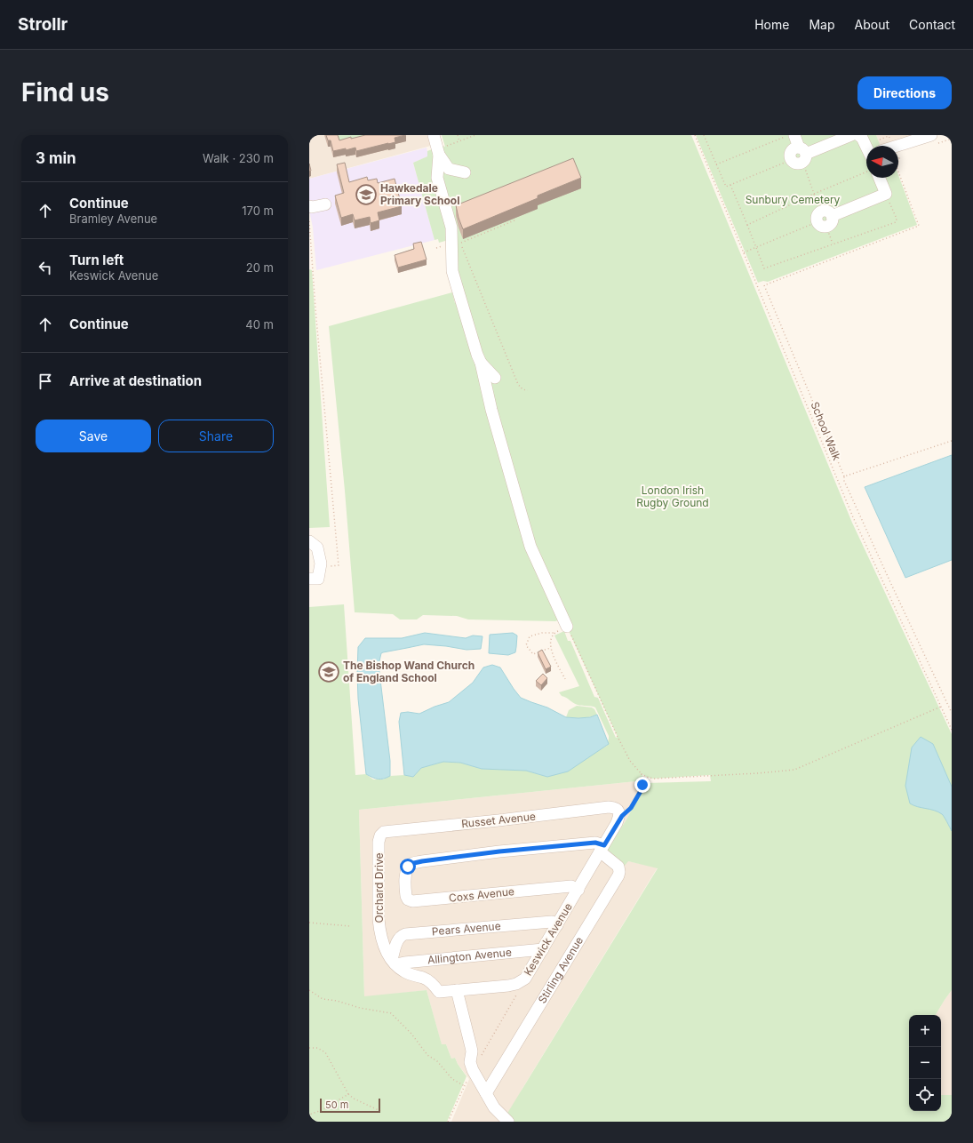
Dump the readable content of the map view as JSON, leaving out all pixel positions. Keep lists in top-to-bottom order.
{
  "streets": {
    "street": [
      "Russet Avenue",
      "Orchard Drive",
      "Coxs Avenue",
      "Pears Avenue",
      "Keswick Avenue",
      "Allington Avenue",
      "Stirling Avenue"
    ],
    "path": ["School Walk"]
  },
  "crossings": [
    ["Russet Avenue", "Orchard Drive"],
    ["Russet Avenue", "Keswick Avenue"],
    ["Orchard Drive", "Pears Avenue"],
    ["Orchard Drive", "Keswick Avenue"],
    ["Orchard Drive", "Allington Avenue"],
    ["Coxs Avenue", "Keswick Avenue"],
    ["Coxs Avenue", "Stirling Avenue"],
    ["Pears Avenue", "Keswick Avenue"],
    ["Pears Avenue", "Allington Avenue"],
    ["Keswick Avenue", "Allington Avenue"],
    ["Keswick Avenue", "Stirling Avenue"]
  ],
  "parks": ["Sunbury Cemetery", "London Irish Rugby Ground"],
  "places": {
    "school or university": ["Hawkedale Primary School", "The Bishop Wand Church of England School"]
  },
  "scale_bar": "50 m",
  "north": "left",
  "page": {
    "header": "Strollr",
    "nav": [
      "Home",
      "Map",
      "About",
      "Contact"
    ],
    "buttons": [
      "Directions",
      ["Save", "Share"]
    ],
    "title": "Find us",
    "heading": ["3 min", "Walk · 230 m"],
    "list": [
      ["Continue", "Bramley Avenue", "170 m"],
      ["Turn left", "Keswick Avenue", "20 m"],
      ["Continue", "40 m"],
      "Arrive at destination"
    ],
    "map_buttons": ["+", "−"],
    "scale": "50 m"
  }
}
